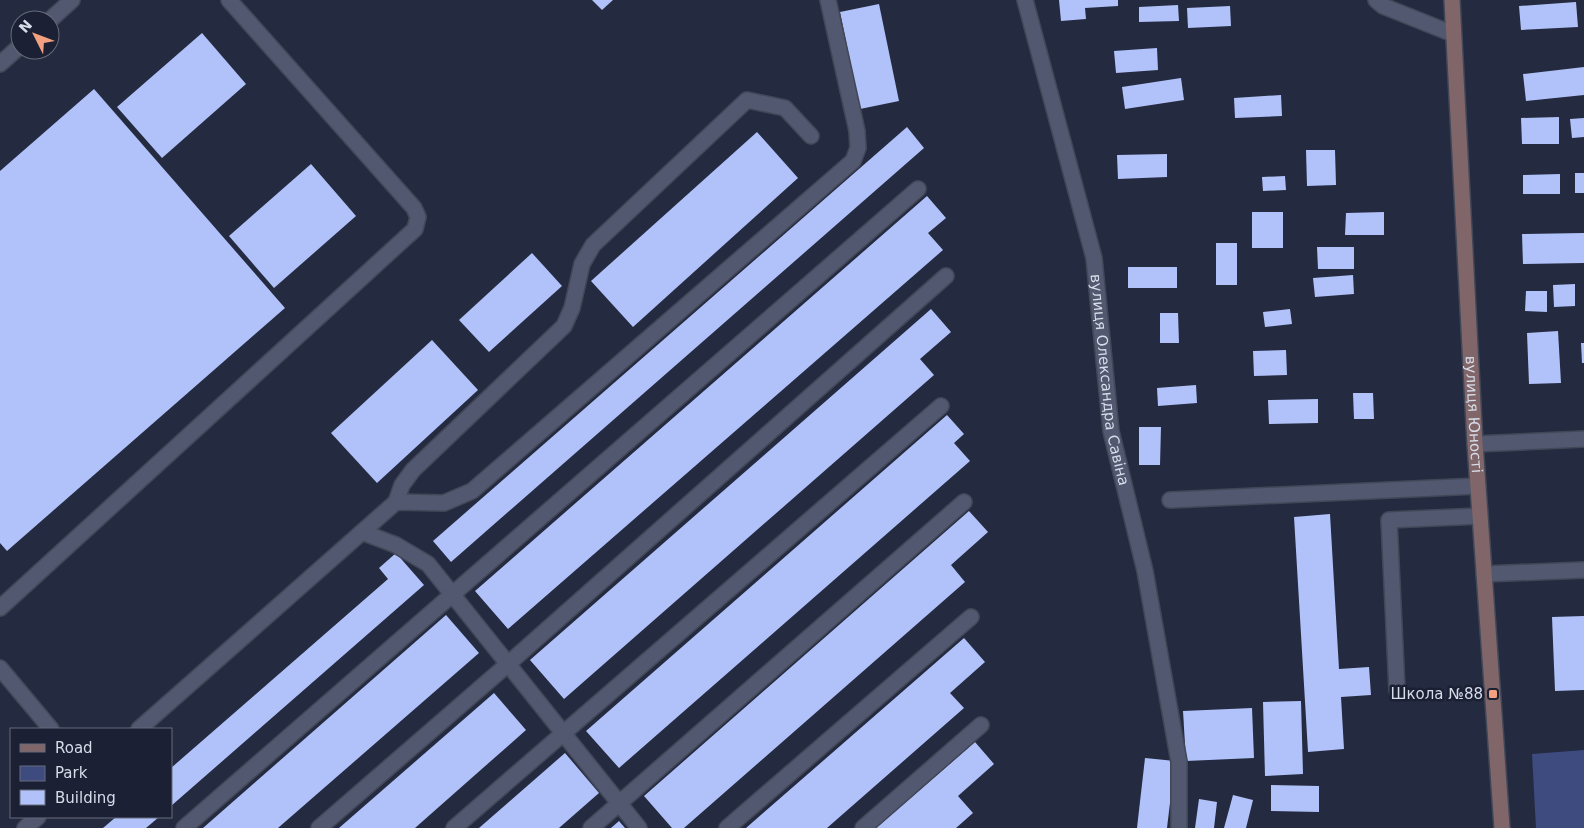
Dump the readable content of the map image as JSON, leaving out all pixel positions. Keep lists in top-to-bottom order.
{
  "streets": {
    "street": ["вулиця Олександра Савіна", "вулиця Юності"]
  },
  "places": {
    "transit": ["Школа №88"]
  },
  "legend": ["Road", "Park", "Building"],
  "north": "top left"
}
